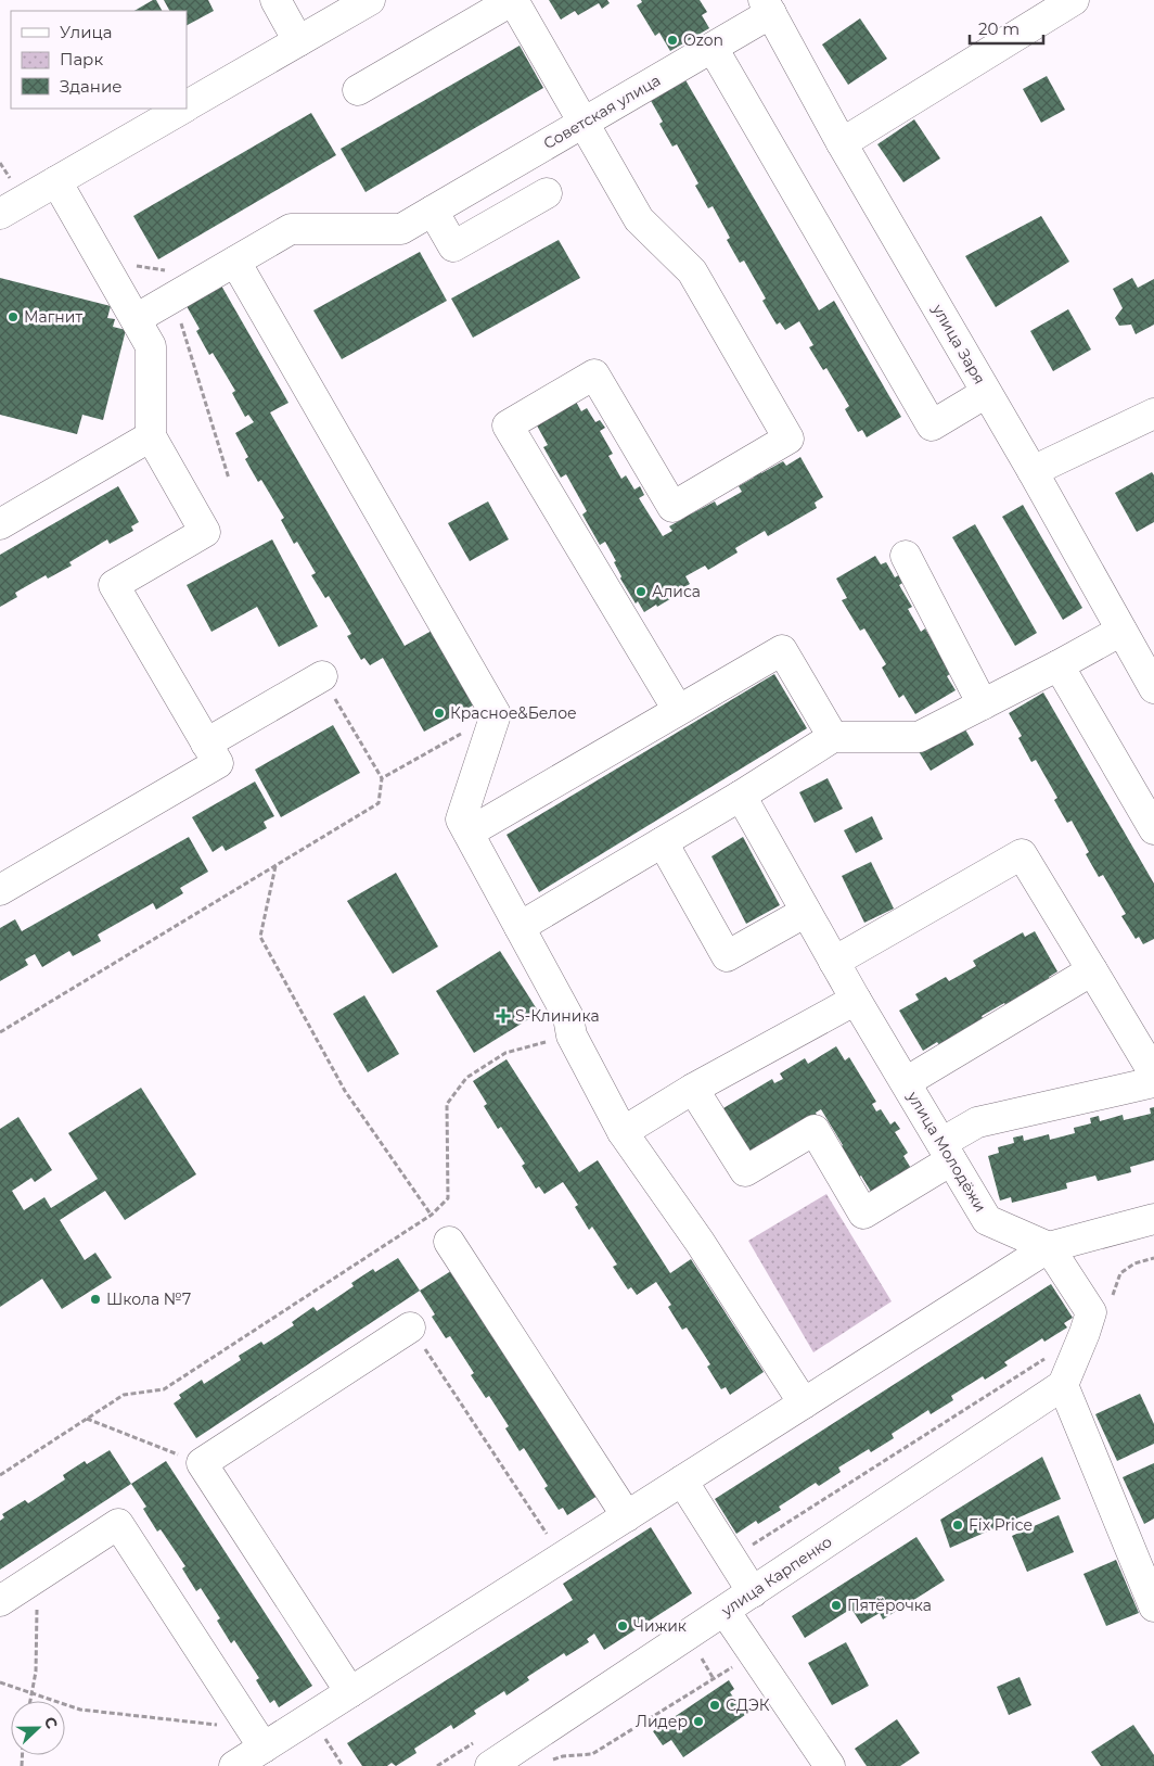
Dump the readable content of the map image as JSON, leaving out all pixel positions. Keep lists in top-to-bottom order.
{
  "streets": {
    "street": [
      "Советская улица",
      "улица Заря",
      "улица Молодёжи",
      "улица Карпенко"
    ]
  },
  "crossings": [
    ["Советская улица", "улица Заря"]
  ],
  "places": {
    "other": [
      "Ozon",
      "Магнит",
      "Алиса",
      "Красное&Белое",
      "Школа №7",
      "Fix Price",
      "Пятёрочка",
      "Чижик",
      "СДЭК",
      "Лидер"
    ],
    "health": ["S-Клиника"]
  },
  "legend": ["Улица", "Парк", "Здание"],
  "scale_bar": "20 m",
  "north": "right"
}
